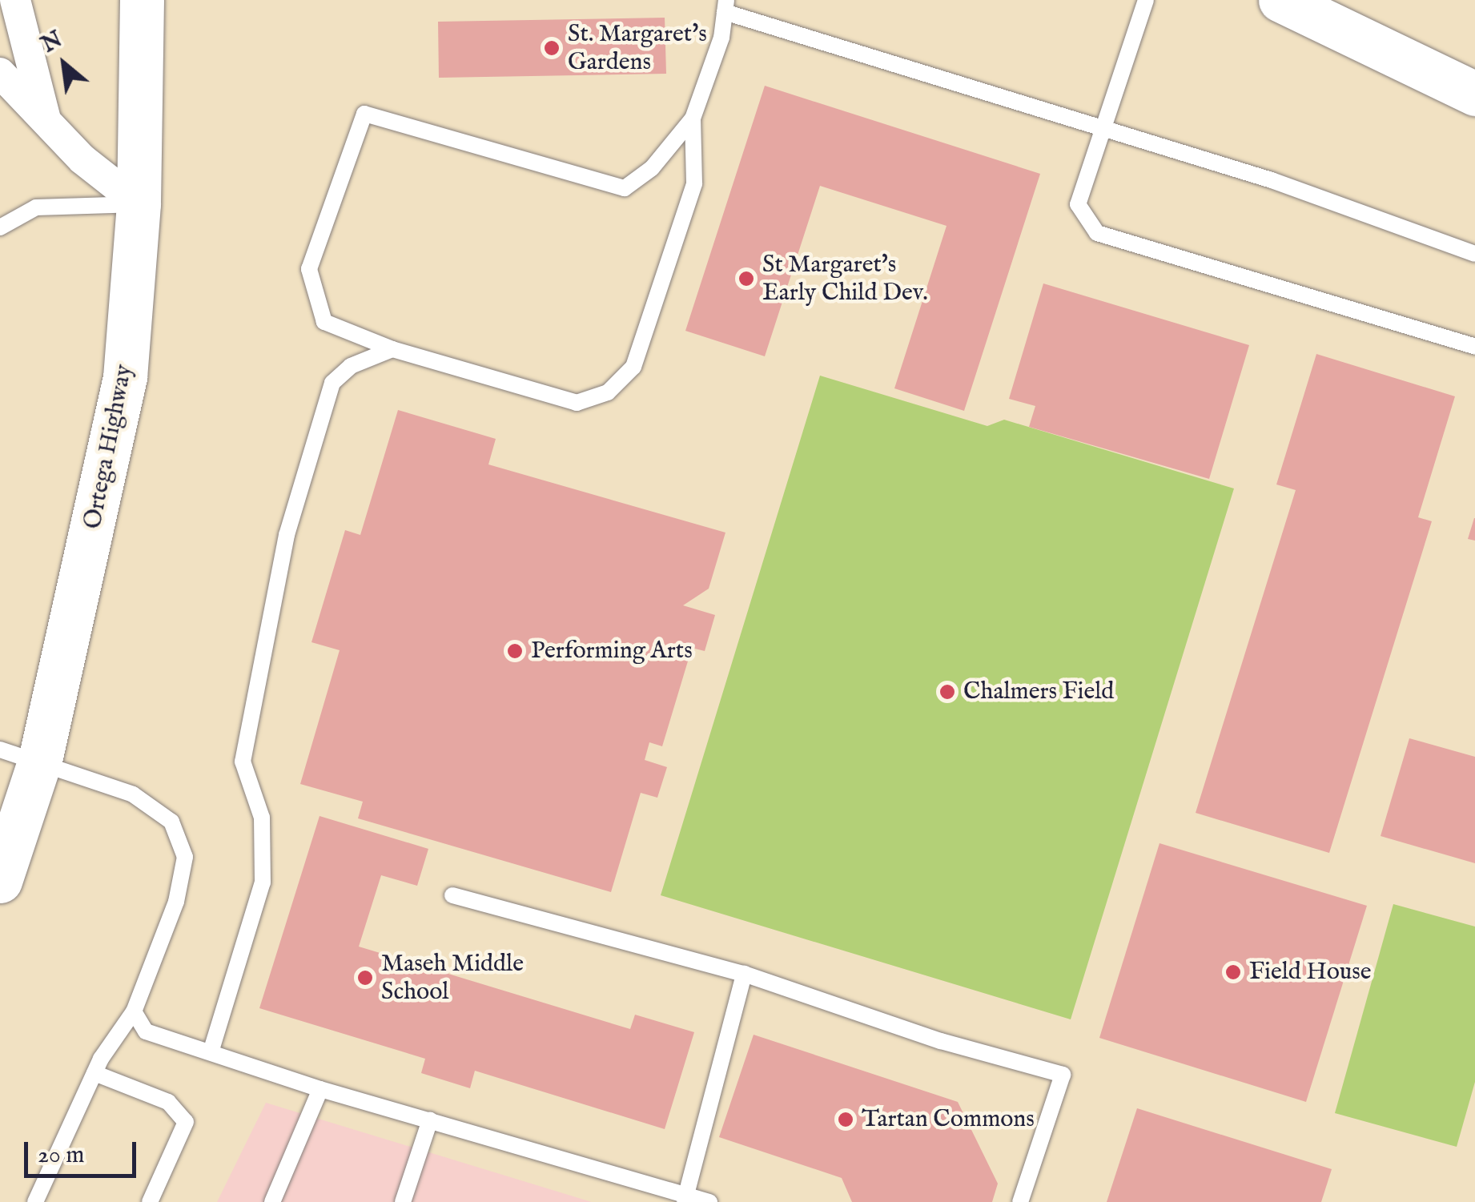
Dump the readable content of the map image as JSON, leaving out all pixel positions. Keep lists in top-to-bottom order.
{
  "streets": {
    "main road": ["Ortega Highway"]
  },
  "places": [
    "St. Margaret's Gardens",
    "St Margaret's Early Child Dev.",
    "Performing Arts",
    "Chalmers Field",
    "Field House",
    "Maseh Middle School",
    "Tartan Commons"
  ],
  "scale_bar": "20 m",
  "north": "top left"
}
